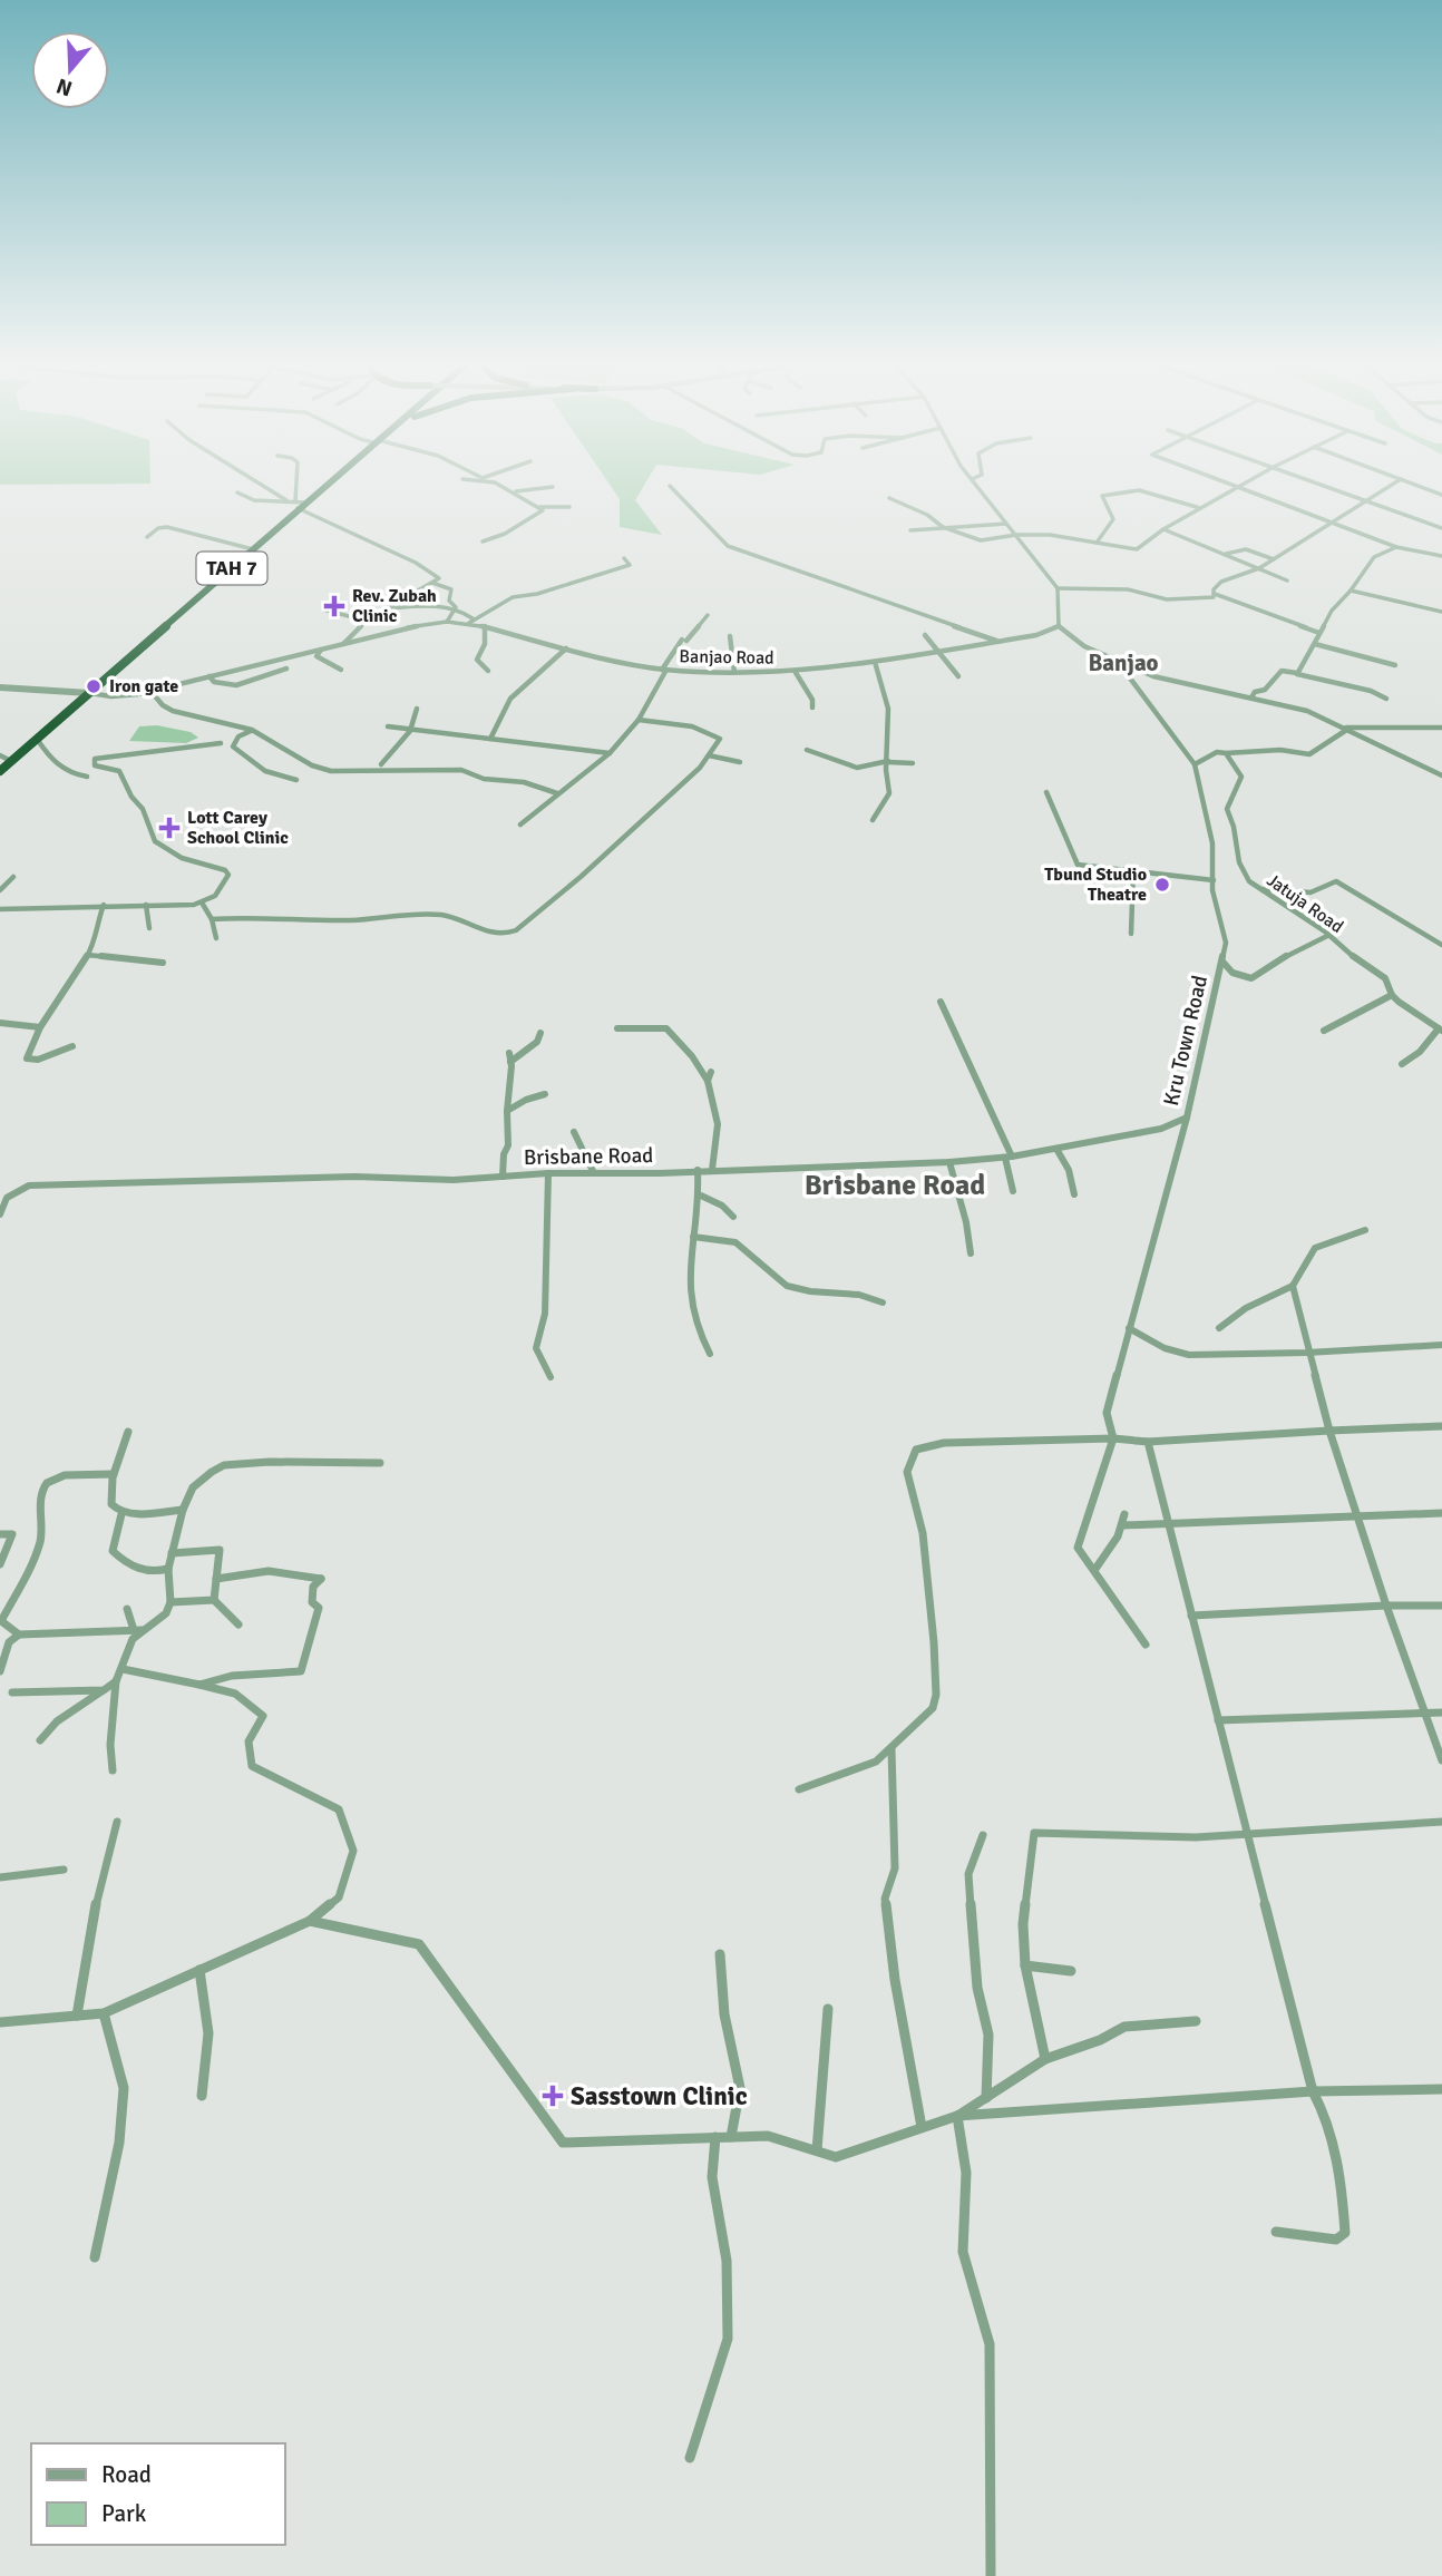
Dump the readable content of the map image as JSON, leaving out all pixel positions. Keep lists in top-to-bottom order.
{
  "streets": {
    "highway": ["TAH 7"],
    "street": [
      "Banjao Road",
      "Jatuja Road",
      "Kru Town Road",
      "Brisbane Road"
    ]
  },
  "crossings": [
    ["TAH 7", "Banjao Road"],
    ["Kru Town Road", "Brisbane Road"]
  ],
  "districts": ["Banjao", "Brisbane Road"],
  "places": {
    "health": ["Rev. Zubah Clinic", "Lott Carey School Clinic", "Sasstown Clinic"],
    "other": ["Iron gate", "Tbund Studio Theatre"]
  },
  "legend": ["Road", "Park"],
  "north": "bottom"
}
